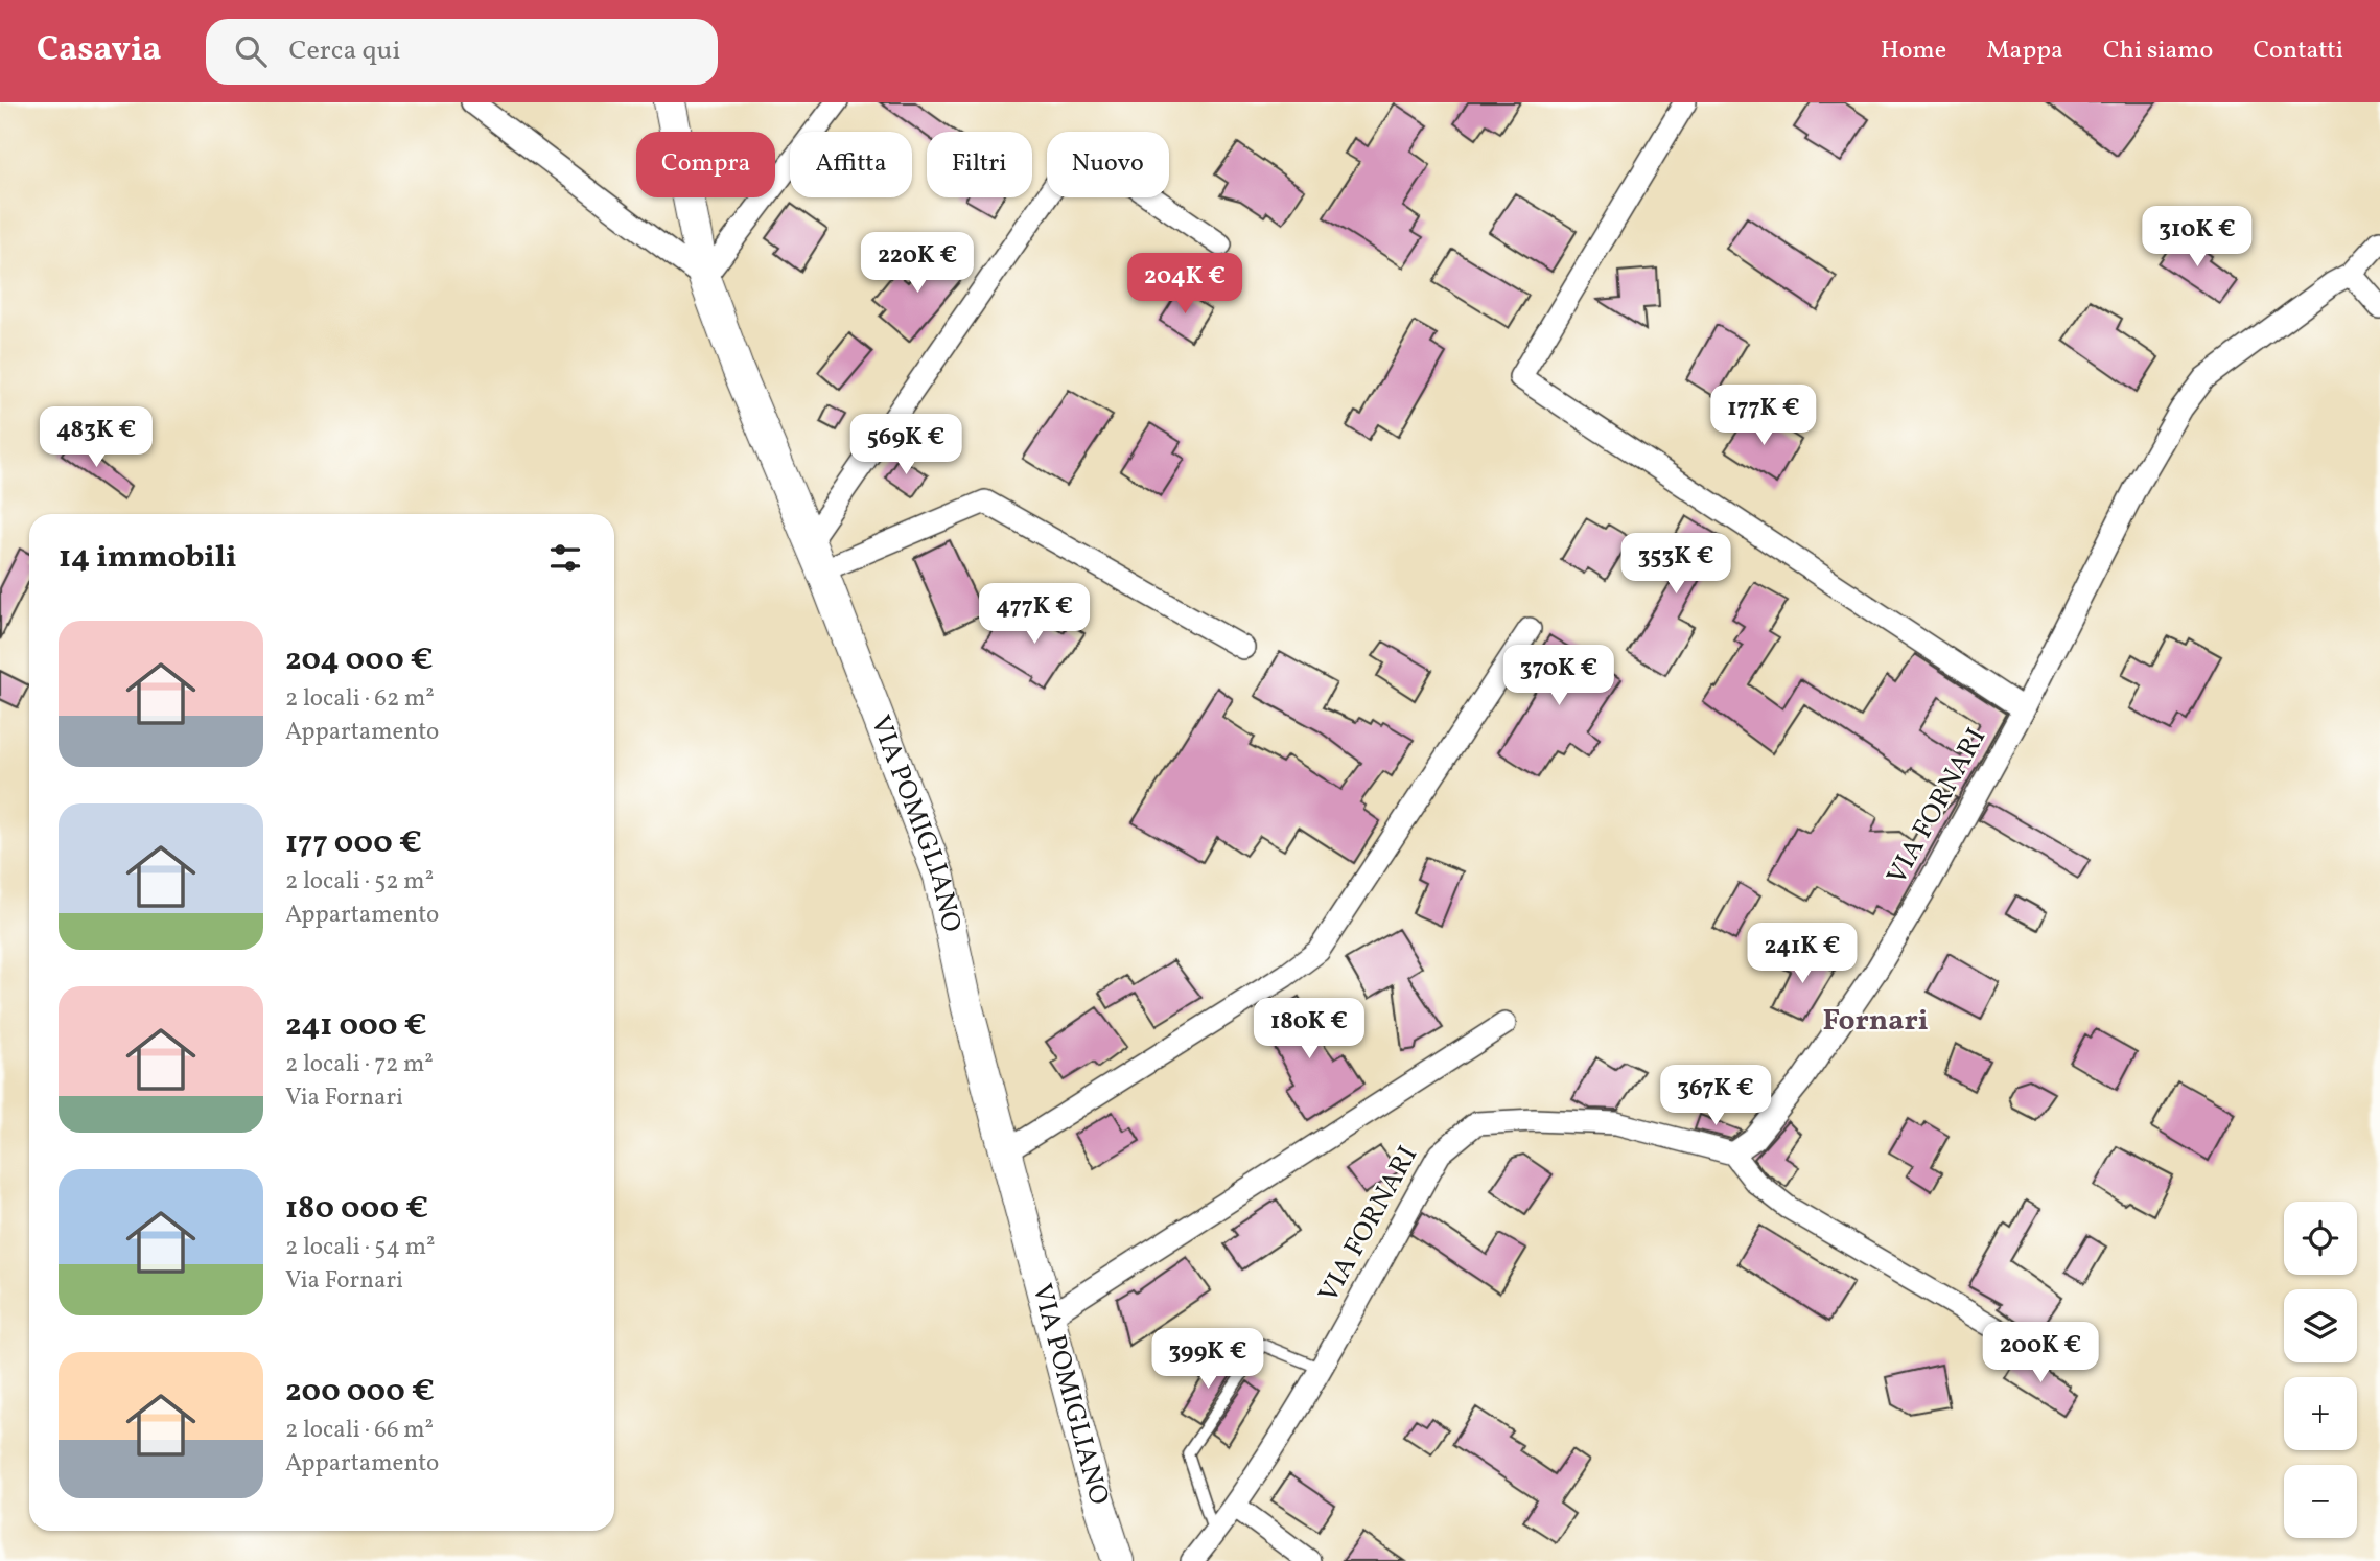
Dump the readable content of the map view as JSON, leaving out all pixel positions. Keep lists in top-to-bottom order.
{
  "streets": {
    "street": ["VIA FORNARI", "VIA POMIGLIANO"]
  },
  "districts": ["Fornari"],
  "page": {
    "header": "Casavia",
    "search": "Cerca qui",
    "nav": [
      "Home",
      "Mappa",
      "Chi siamo",
      "Contatti"
    ],
    "chip": [
      "Compra",
      "Affitta",
      "Filtri",
      "Nuovo"
    ],
    "price": [
      "310K €",
      "220K €",
      "204K €",
      "177K €",
      "483K €",
      "569K €",
      "353K €",
      "477K €",
      "370K €",
      "241K €",
      "180K €",
      "367K €",
      "200K €",
      "399K €"
    ],
    "heading": "14 immobili",
    "list": [
      {
        "name": "204 000 €",
        "note": "2 locali · 62 m² · Appartamento"
      },
      {
        "name": "177 000 €",
        "note": "2 locali · 52 m² · Appartamento"
      },
      {
        "name": "241 000 €",
        "note": "2 locali · 72 m² · Via Fornari"
      },
      {
        "name": "180 000 €",
        "note": "2 locali · 54 m² · Via Fornari"
      },
      {
        "name": "200 000 €",
        "note": "2 locali · 66 m² · Appartamento"
      }
    ],
    "map_buttons": ["+", "−"]
  }
}
